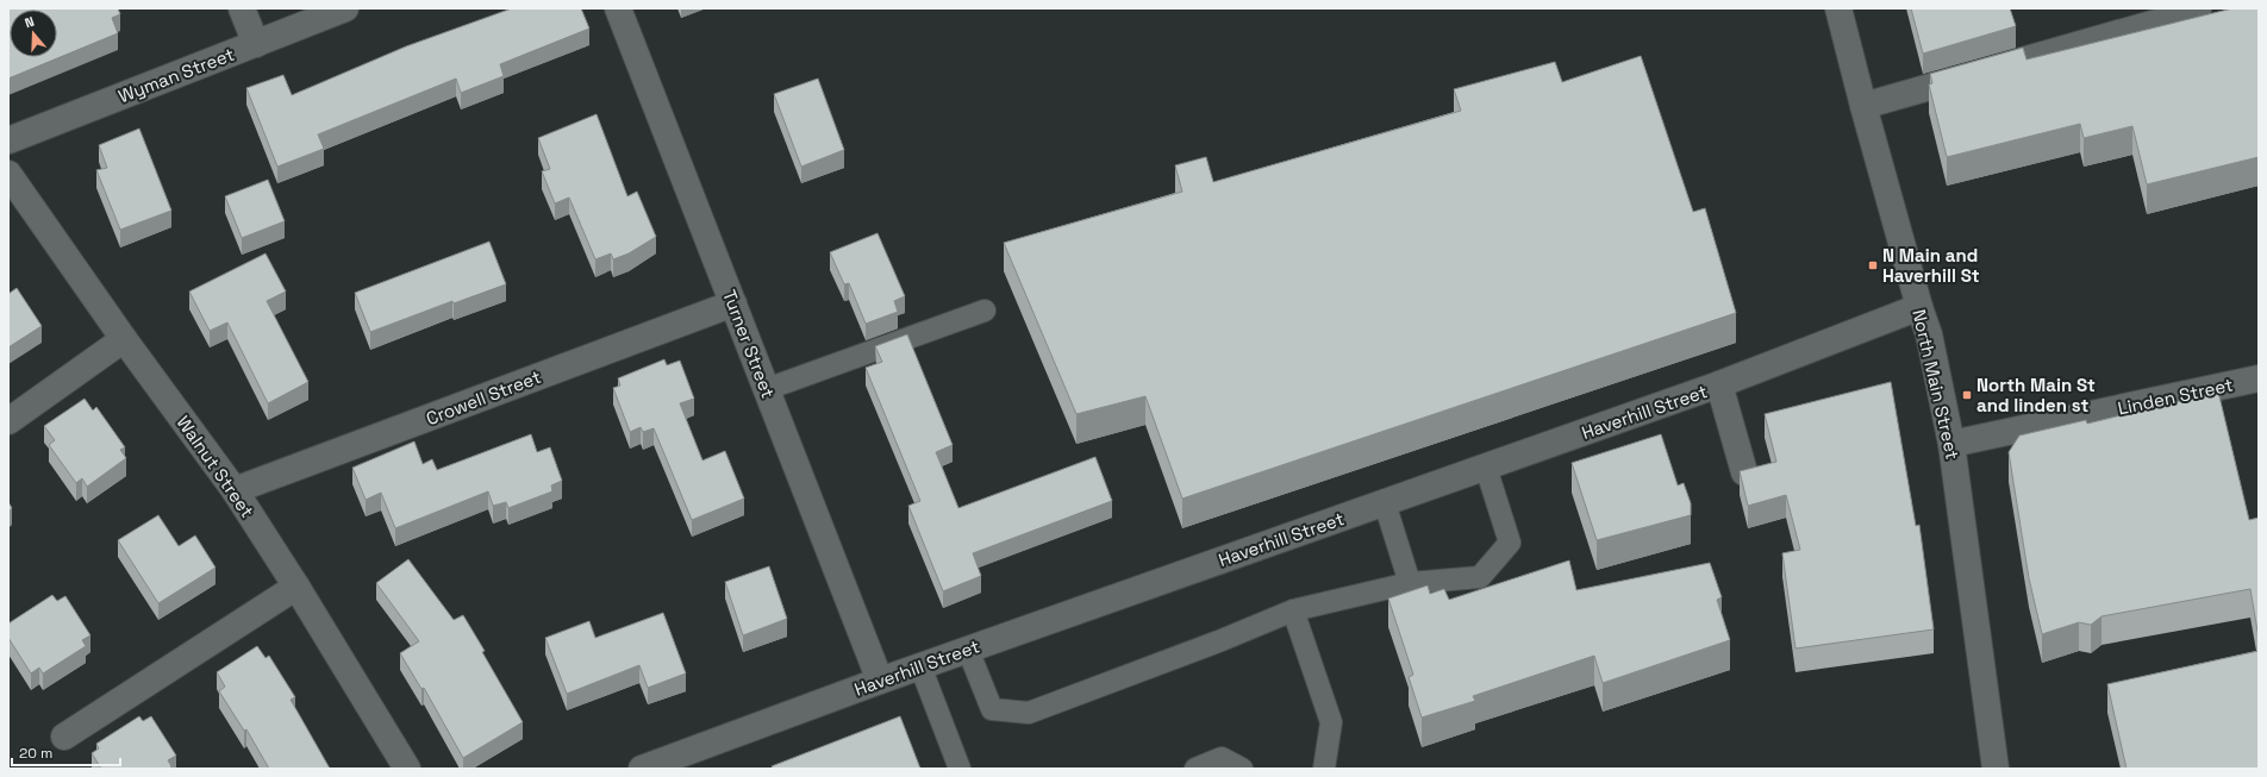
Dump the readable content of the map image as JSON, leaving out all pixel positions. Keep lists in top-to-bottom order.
{
  "streets": {
    "street": [
      "Wyman Street",
      "Turner Street",
      "North Main Street",
      "Linden Street",
      "Crowell Street",
      "Haverhill Street",
      "Walnut Street"
    ]
  },
  "crossings": [
    ["Turner Street", "Crowell Street"],
    ["Turner Street", "Haverhill Street"],
    ["North Main Street", "Linden Street"],
    ["North Main Street", "Haverhill Street"],
    ["Crowell Street", "Walnut Street"]
  ],
  "places": {
    "transit": ["N Main and Haverhill St", "North Main St and linden st"]
  },
  "scale_bar": "20 m",
  "north": "top"
}
